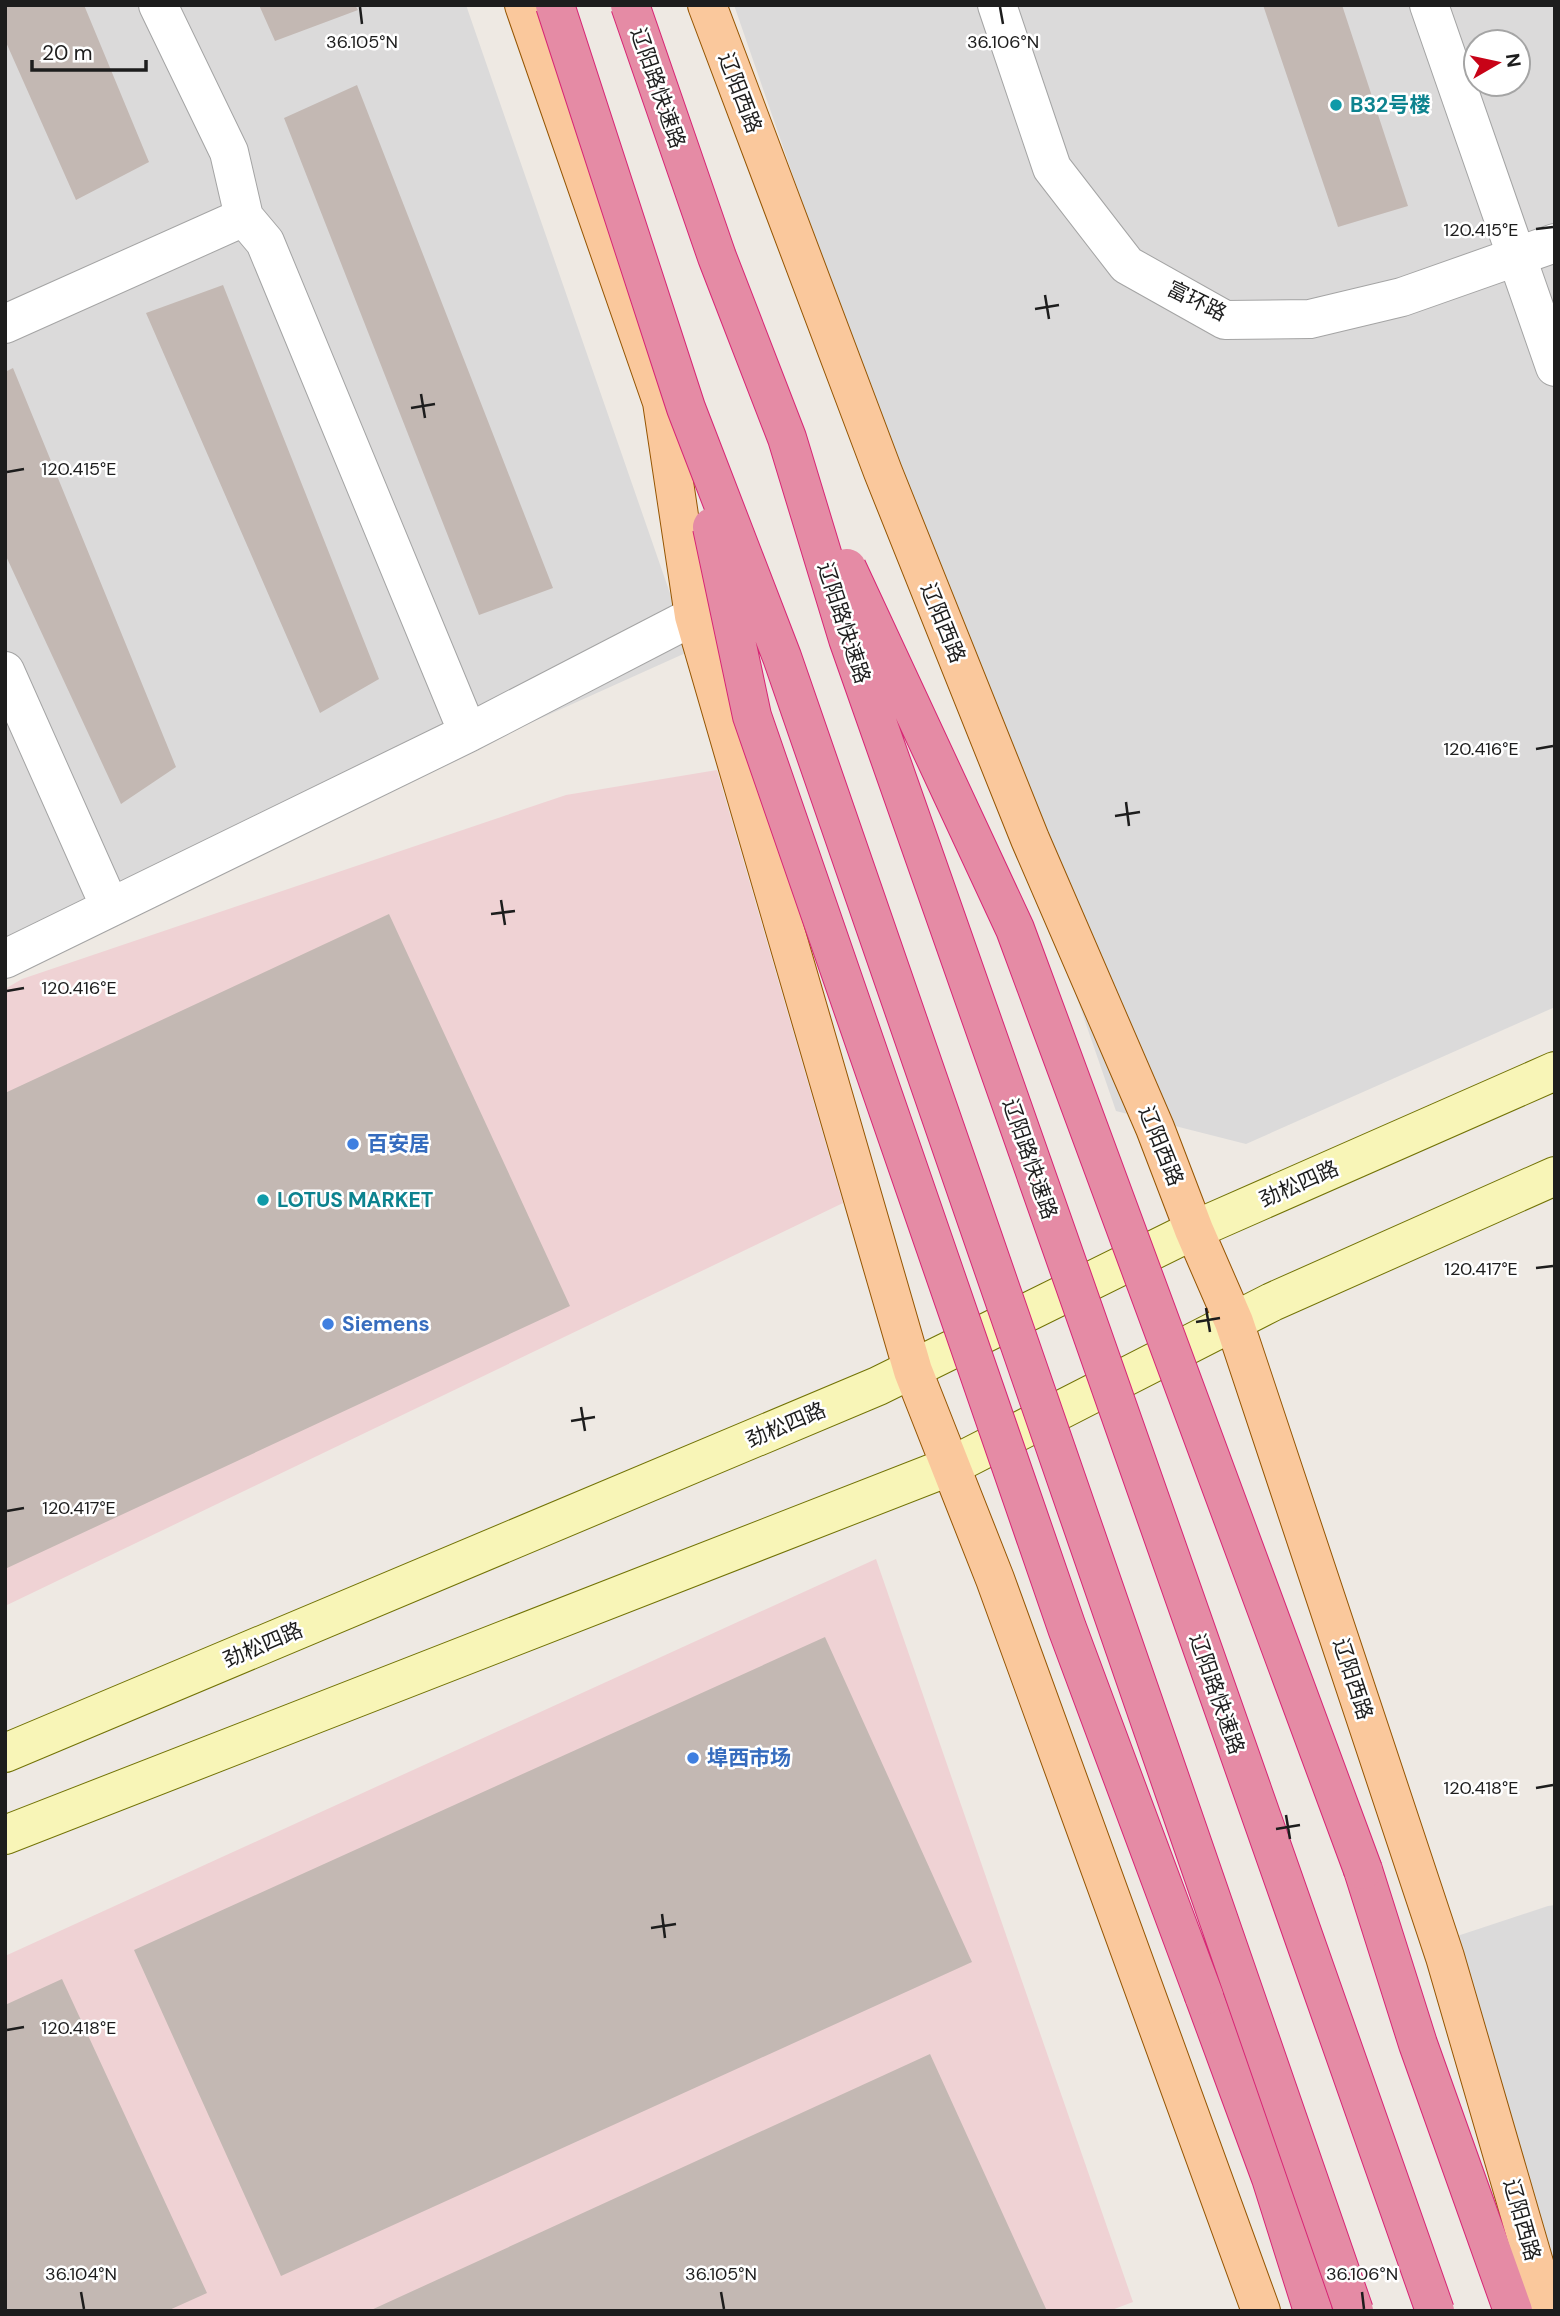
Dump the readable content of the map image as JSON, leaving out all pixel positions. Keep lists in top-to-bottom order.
{
  "streets": {
    "highway": ["辽阳路快速路"],
    "main road": ["辽阳西路"],
    "street": ["富环路", "劲松四路"]
  },
  "crossings": [
    ["辽阳西路", "劲松四路"]
  ],
  "places": [
    "B32号楼",
    "百安居",
    "LOTUS MARKET",
    "Siemens",
    "埠西市场"
  ],
  "scale_bar": "20 m",
  "north": "right",
  "coordinates": [
    "36.105°N",
    "36.106°N",
    "120.415°E",
    "120.416°E",
    "120.417°E",
    "120.418°E",
    "36.104°N"
  ]
}
